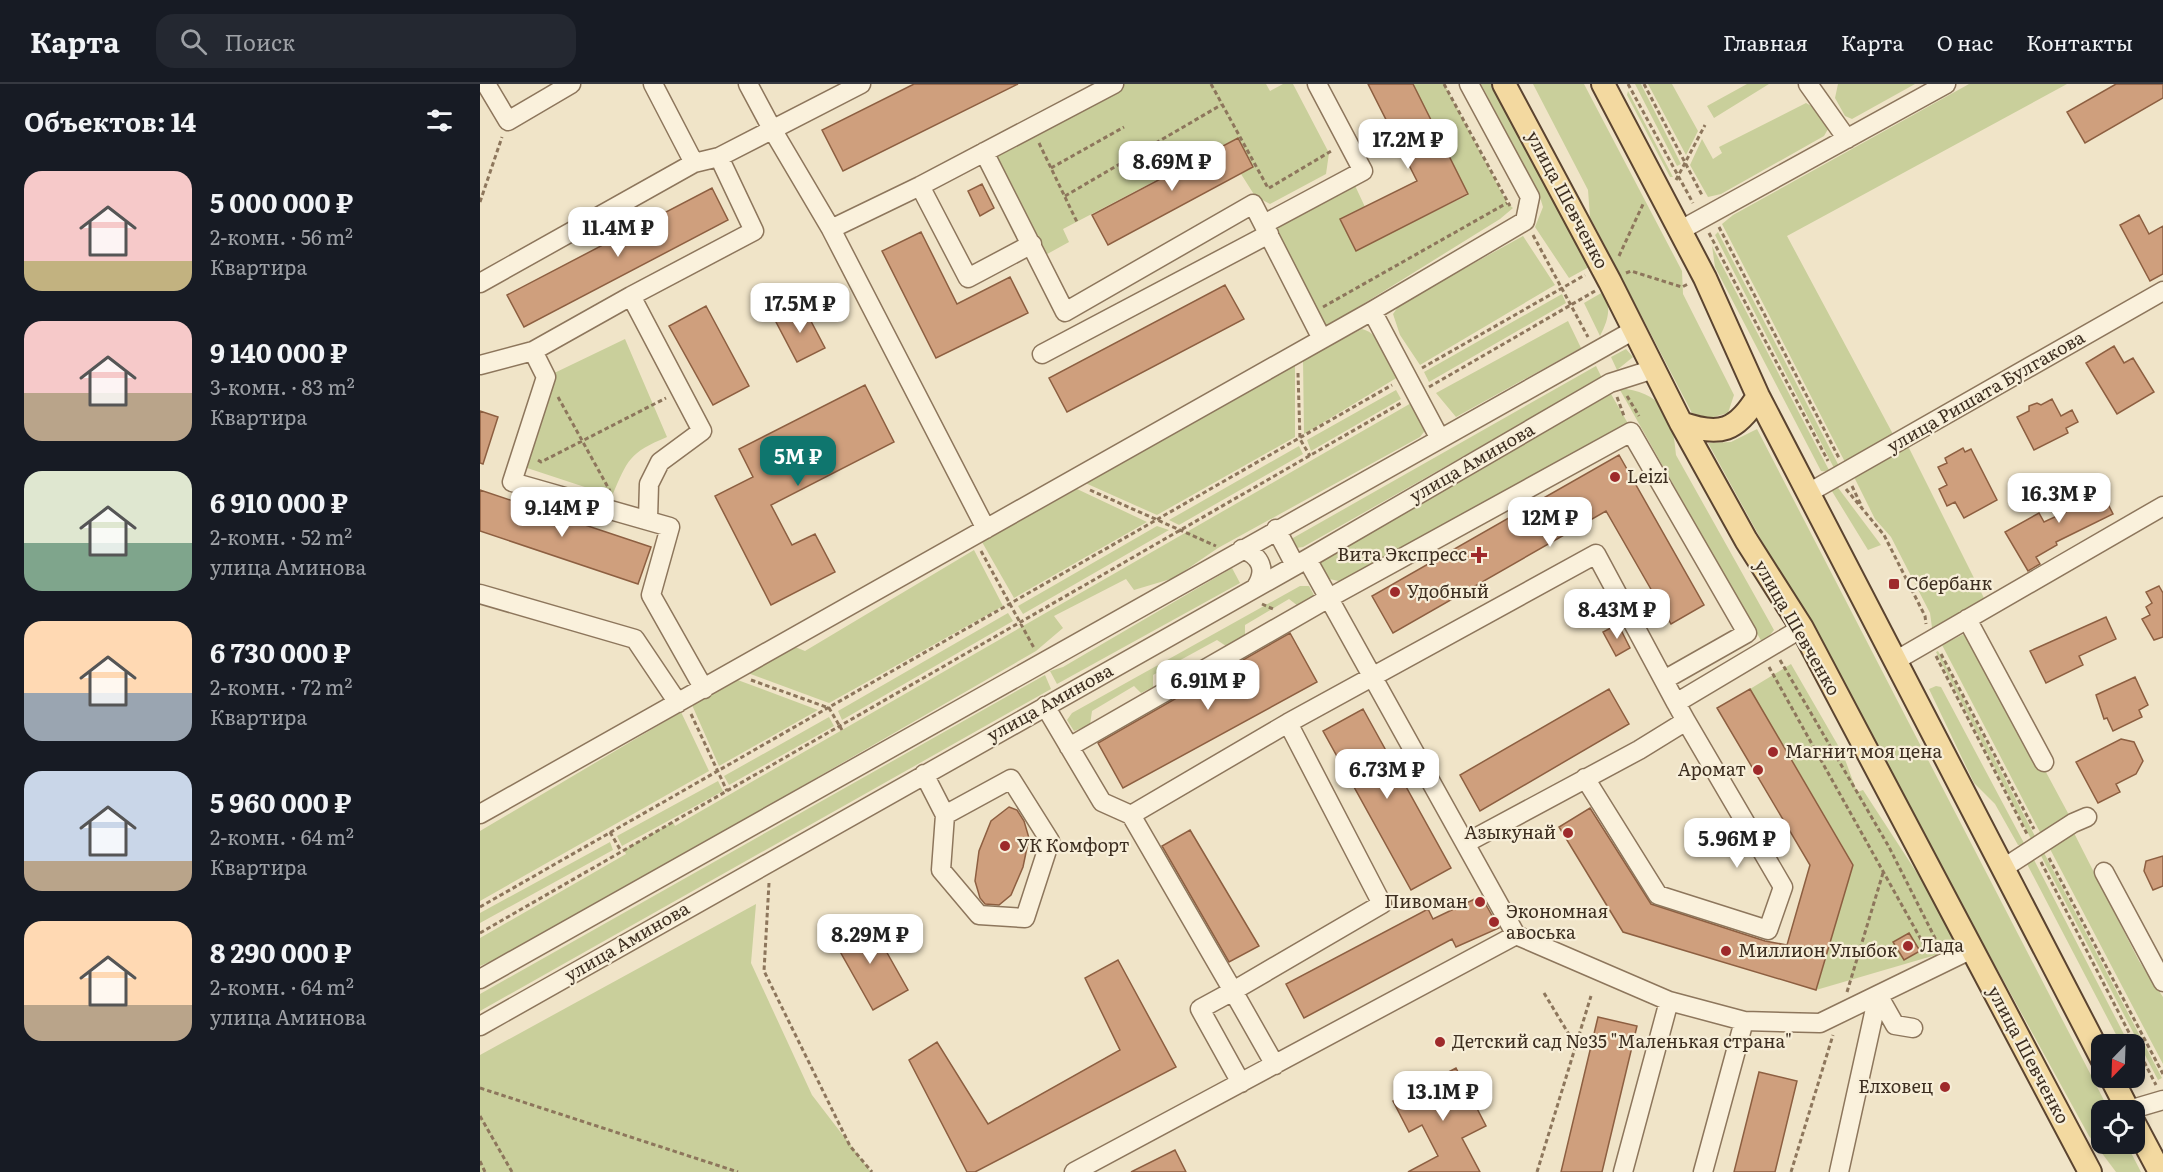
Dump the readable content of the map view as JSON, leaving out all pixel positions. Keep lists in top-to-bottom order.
{
  "streets": {
    "main road": ["улица Шевченко"],
    "street": ["улица Ришата Булгакова", "улица Аминова"]
  },
  "crossings": [
    ["улица Шевченко", "улица Аминова"]
  ],
  "places": {
    "other": [
      "Leizi",
      "Удобный",
      "Магнит моя цена",
      "Аромат",
      "Азыкунай",
      "УК Комфорт",
      "Пивоман",
      "Экономная авоська",
      "Лада",
      "Миллион Улыбок",
      "Детский сад №35 \"Маленькая страна\"",
      "Елховец"
    ],
    "health": ["Вита Экспресс"],
    "transit": ["Сбербанк"]
  },
  "north": "bottom left",
  "page": {
    "header": "Карта",
    "search": "Поиск",
    "nav": [
      "Главная",
      "Карта",
      "О нас",
      "Контакты"
    ],
    "heading": "Объектов: 14",
    "price": [
      "17.2M ₽",
      "8.69M ₽",
      "11.4M ₽",
      "17.5M ₽",
      "5M ₽",
      "16.3M ₽",
      "9.14M ₽",
      "12M ₽",
      "8.43M ₽",
      "6.91M ₽",
      "6.73M ₽",
      "5.96M ₽",
      "8.29M ₽",
      "13.1M ₽"
    ],
    "list": [
      {
        "name": "5 000 000 ₽",
        "note": "2-комн. · 56 m² · Квартира"
      },
      {
        "name": "9 140 000 ₽",
        "note": "3-комн. · 83 m² · Квартира"
      },
      {
        "name": "6 910 000 ₽",
        "note": "2-комн. · 52 m² · улица Аминова"
      },
      {
        "name": "6 730 000 ₽",
        "note": "2-комн. · 72 m² · Квартира"
      },
      {
        "name": "5 960 000 ₽",
        "note": "2-комн. · 64 m² · Квартира"
      },
      {
        "name": "8 290 000 ₽",
        "note": "2-комн. · 64 m² · улица Аминова"
      }
    ]
  }
}
